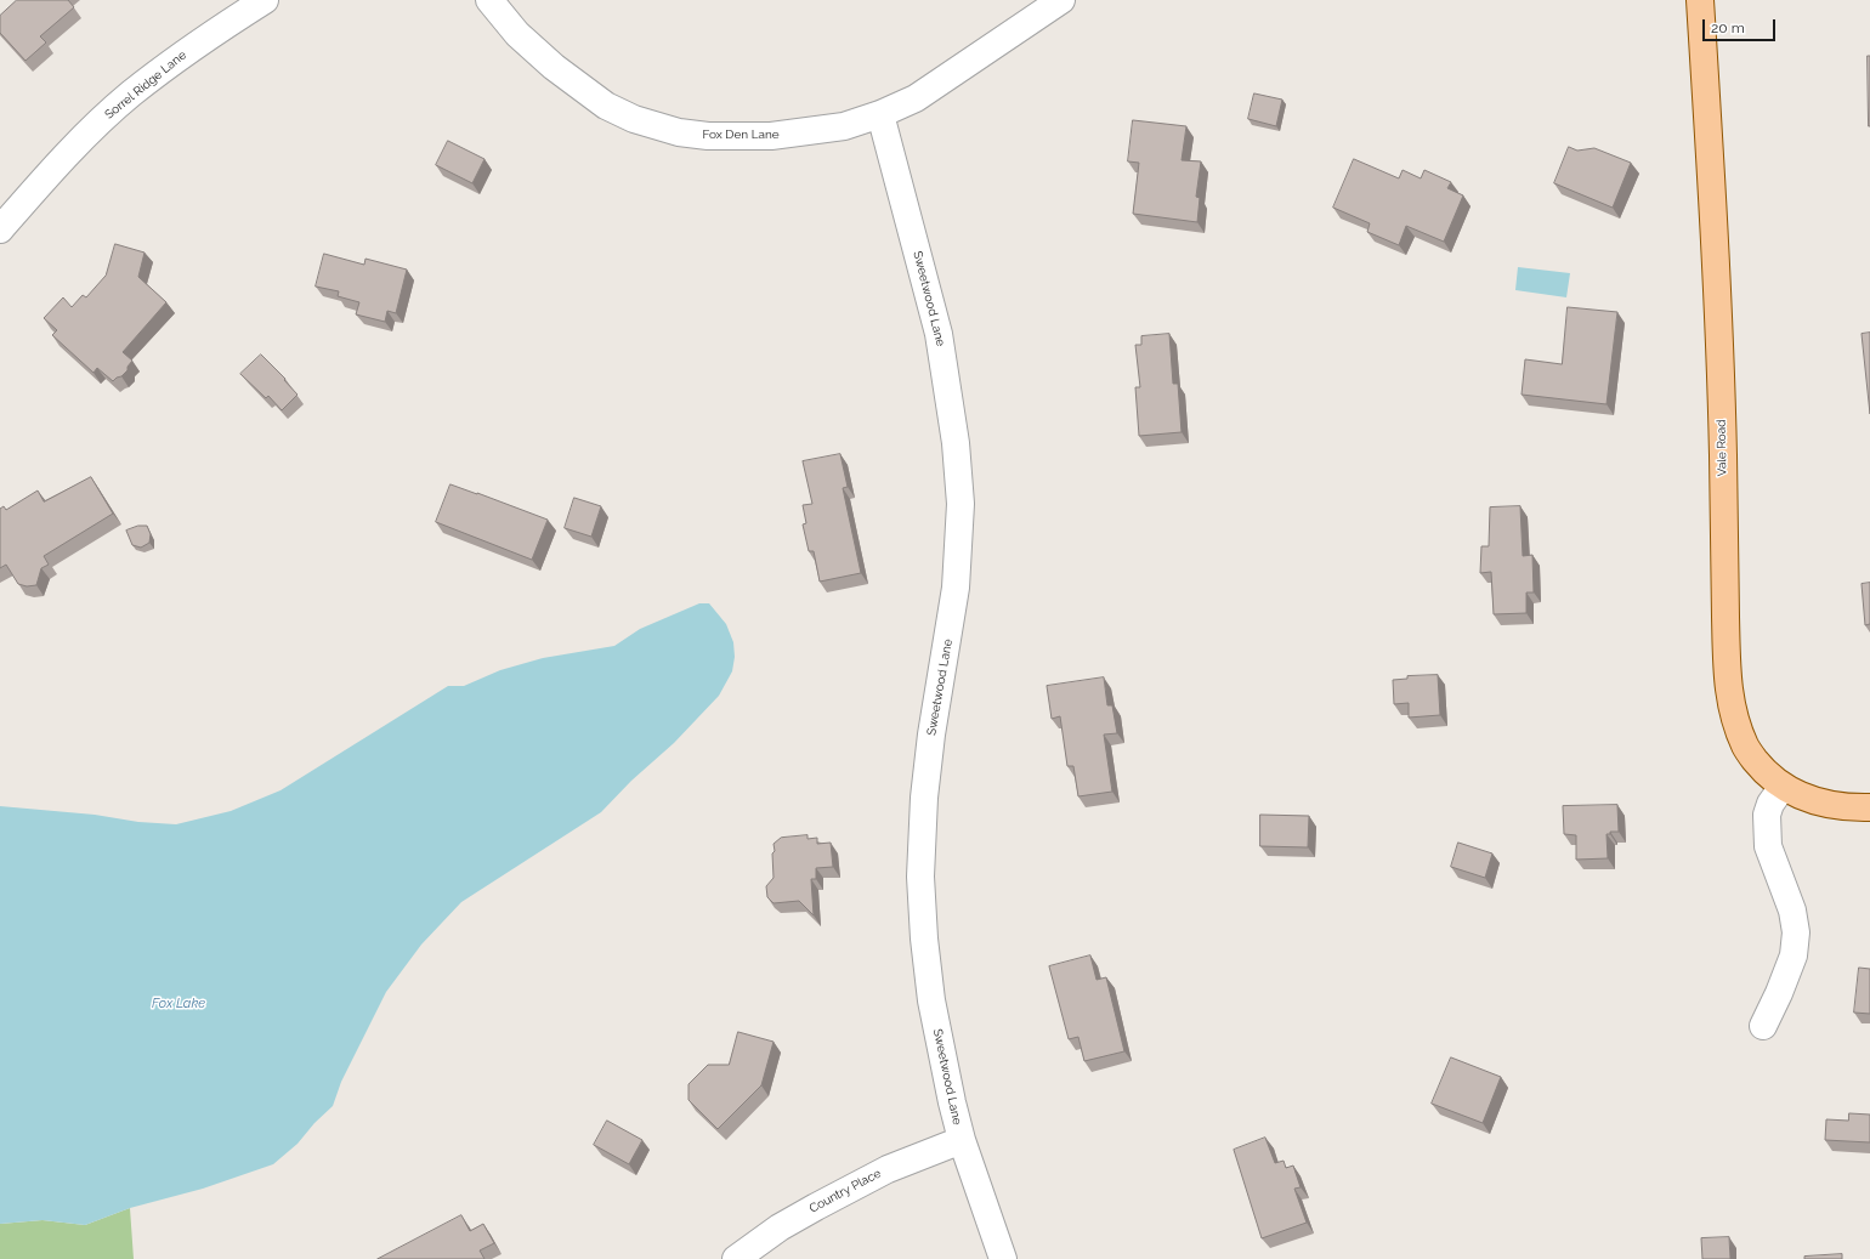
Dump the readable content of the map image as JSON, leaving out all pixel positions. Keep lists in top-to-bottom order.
{
  "streets": {
    "main road": ["Vale Road"],
    "street": [
      "Sorrel Ridge Lane",
      "Fox Den Lane",
      "Sweetwood Lane",
      "Country Place"
    ]
  },
  "crossings": [
    ["Fox Den Lane", "Sweetwood Lane"],
    ["Sweetwood Lane", "Country Place"]
  ],
  "water": ["Fox Lake"],
  "scale_bar": "20 m"
}
